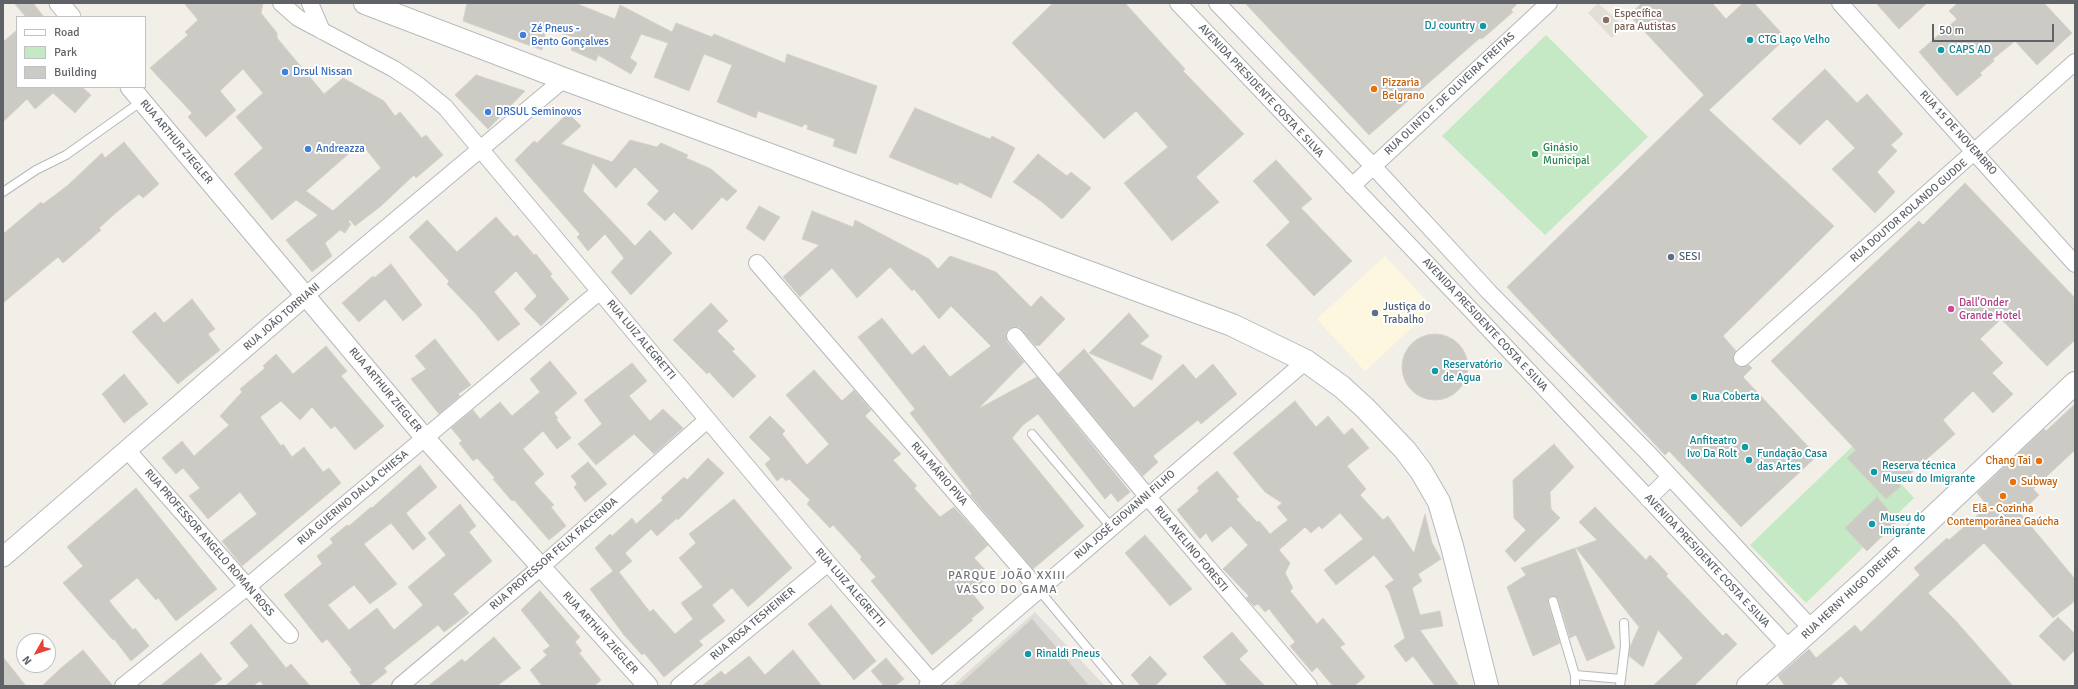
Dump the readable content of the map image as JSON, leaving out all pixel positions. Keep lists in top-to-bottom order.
{
  "streets": {
    "main road": ["RUA HERNY HUGO DREHER"],
    "street": [
      "AVENIDA PRESIDENTE COSTA E SILVA",
      "RUA OLINTO F. DE OLIVEIRA FREITAS",
      "RUA 15 DE NOVEMBRO",
      "RUA ARTHUR ZIEGLER",
      "RUA DOUTOR ROLANDO GUDDE",
      "RUA JOÃO TORRIANI",
      "RUA LUIZ ALEGRETTI",
      "RUA MÁRIO PIVA",
      "RUA GUERINO DALLA CHIESA",
      "RUA JOSÉ GIOVANNI FILHO",
      "RUA PROFESSOR ANGELO ROMAN ROSS",
      "RUA AVELINO FORESTI",
      "RUA PROFESSOR FELIX FACCENDA",
      "RUA ROSA TESHEINER"
    ]
  },
  "crossings": [
    ["AVENIDA PRESIDENTE COSTA E SILVA", "RUA OLINTO F. DE OLIVEIRA FREITAS"],
    ["AVENIDA PRESIDENTE COSTA E SILVA", "RUA HERNY HUGO DREHER"],
    ["RUA 15 DE NOVEMBRO", "RUA DOUTOR ROLANDO GUDDE"],
    ["RUA ARTHUR ZIEGLER", "RUA JOÃO TORRIANI"],
    ["RUA ARTHUR ZIEGLER", "RUA GUERINO DALLA CHIESA"],
    ["RUA ARTHUR ZIEGLER", "RUA PROFESSOR FELIX FACCENDA"],
    ["RUA JOÃO TORRIANI", "RUA LUIZ ALEGRETTI"],
    ["RUA JOÃO TORRIANI", "RUA PROFESSOR ANGELO ROMAN ROSS"],
    ["RUA LUIZ ALEGRETTI", "RUA GUERINO DALLA CHIESA"],
    ["RUA LUIZ ALEGRETTI", "RUA JOSÉ GIOVANNI FILHO"],
    ["RUA LUIZ ALEGRETTI", "RUA PROFESSOR FELIX FACCENDA"],
    ["RUA LUIZ ALEGRETTI", "RUA ROSA TESHEINER"],
    ["RUA MÁRIO PIVA", "RUA JOSÉ GIOVANNI FILHO"],
    ["RUA GUERINO DALLA CHIESA", "RUA PROFESSOR ANGELO ROMAN ROSS"],
    ["RUA JOSÉ GIOVANNI FILHO", "RUA AVELINO FORESTI"]
  ],
  "districts": ["PARQUE JOÃO XXIII VASCO DO GAMA"],
  "places": [
    "Específica para Autistas",
    "DJ country",
    "Zé Pneus - Bento Gonçalves",
    "CTG Laço Velho",
    "CAPS AD",
    "Drsul Nissan",
    "Pizzaria Belgrano",
    "DRSUL Seminovos",
    "Andreazza",
    "Ginásio Municipal",
    "SESI",
    "Dall'Onder Grande Hotel",
    "Justiça do Trabalho",
    "Reservatório de Agua",
    "Rua Coberta",
    "Anfiteatro Ivo Da Rolt",
    "Fundação Casa das Artes",
    "Chang Tai",
    "Reserva técnica Museu do Imigrante",
    "Subway",
    "Elã - Cozinha Contemporânea Gaúcha",
    "Museu do Imigrante",
    "Rinaldi Pneus"
  ],
  "legend": ["Road", "Park", "Building"],
  "scale_bar": "50 m",
  "north": "bottom left"
}
